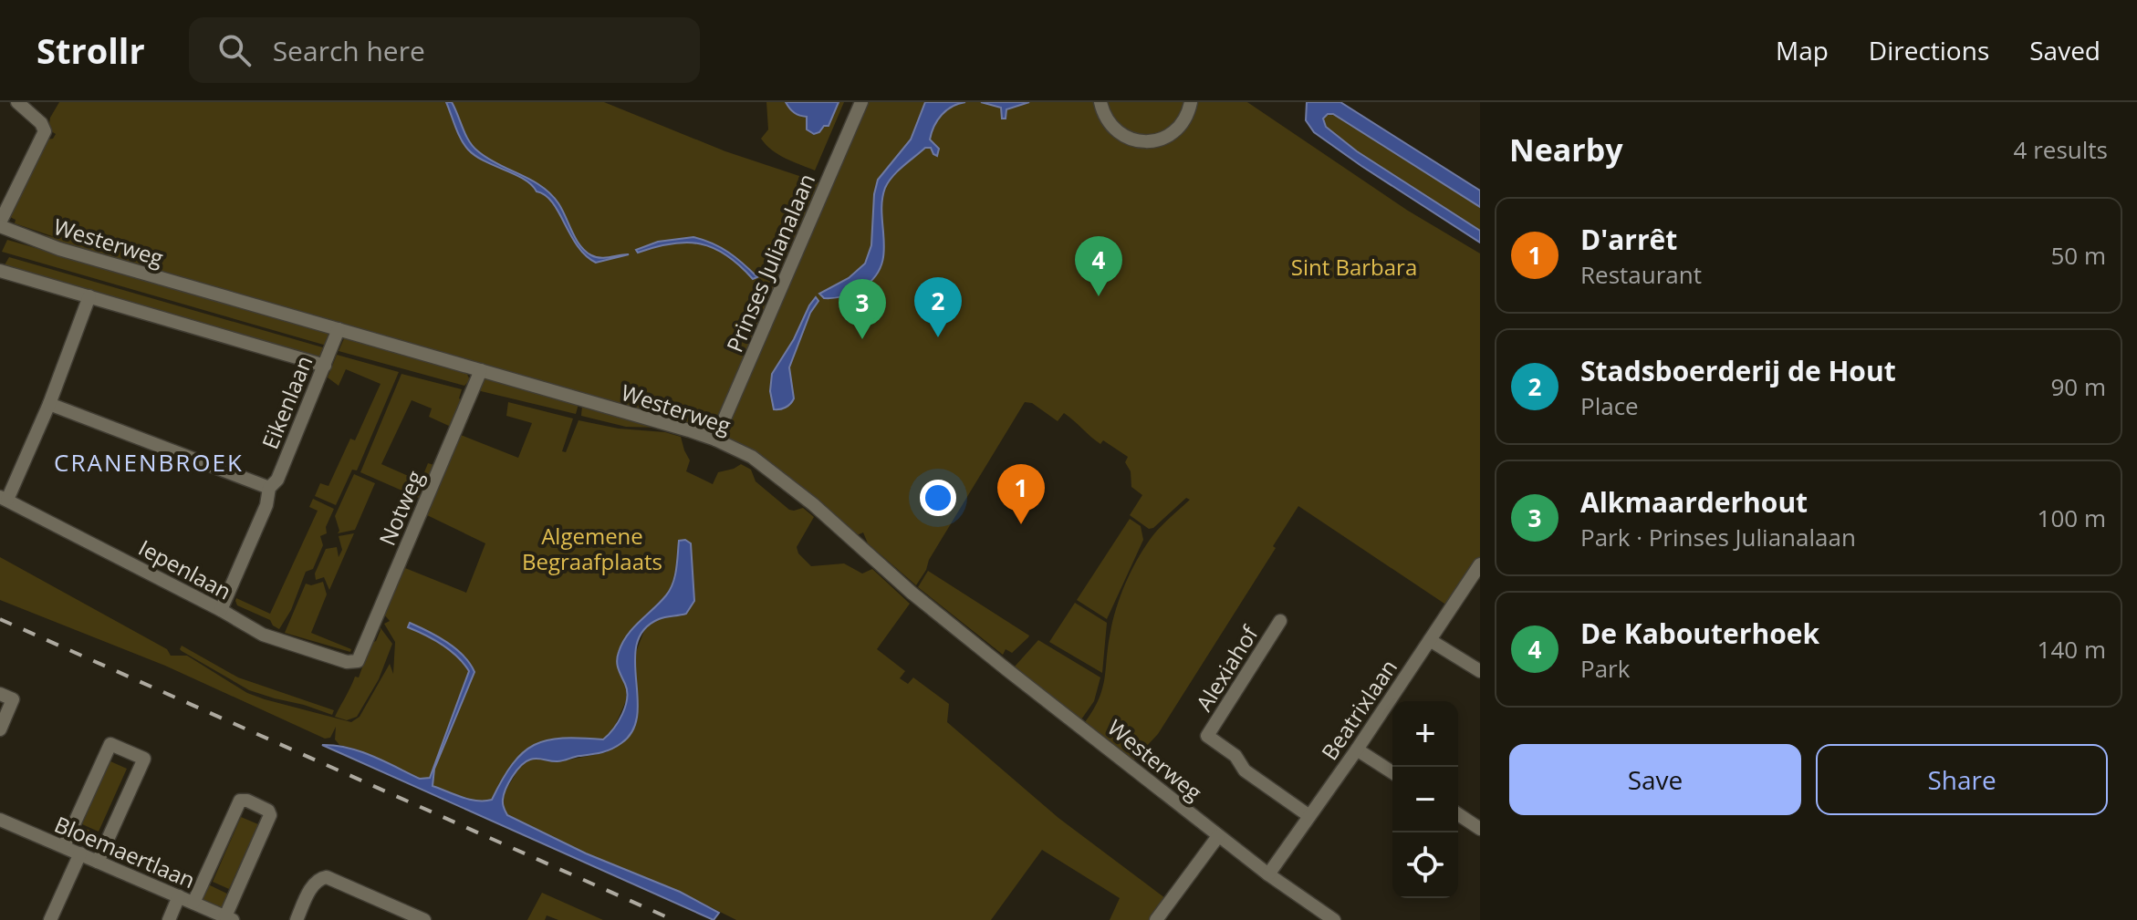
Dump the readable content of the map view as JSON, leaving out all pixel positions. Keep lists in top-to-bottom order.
{
  "streets": {
    "street": [
      "Westerweg",
      "Prinses Julianalaan",
      "Eikenlaan",
      "Notweg",
      "Iepenlaan",
      "Alexiahof",
      "Beatrixlaan",
      "Bloemaertlaan"
    ]
  },
  "crossings": [
    ["Westerweg", "Prinses Julianalaan"],
    ["Westerweg", "Eikenlaan"],
    ["Westerweg", "Notweg"],
    ["Westerweg", "Beatrixlaan"],
    ["Eikenlaan", "Iepenlaan"],
    ["Notweg", "Iepenlaan"],
    ["Alexiahof", "Beatrixlaan"]
  ],
  "districts": ["CRANENBROEK"],
  "parks": ["Sint Barbara", "Algemene Begraafplaats"],
  "page": {
    "header": "Strollr",
    "search": "Search here",
    "nav": ["Map", "Directions", "Saved"],
    "heading": ["Nearby", "4 results"],
    "list": [
      {
        "mark": "1",
        "name": "D'arrêt",
        "note": "Restaurant",
        "value": "50 m"
      },
      {
        "mark": "2",
        "name": "Stadsboerderij de Hout",
        "note": "Place",
        "value": "90 m"
      },
      {
        "mark": "3",
        "name": "Alkmaarderhout",
        "note": "Park · Prinses Julianalaan",
        "value": "100 m"
      },
      {
        "mark": "4",
        "name": "De Kabouterhoek",
        "note": "Park",
        "value": "140 m"
      }
    ],
    "pins": [
      "4",
      "2",
      "3",
      "1"
    ],
    "map_buttons": ["+", "−"],
    "buttons": ["Save", "Share"]
  }
}
